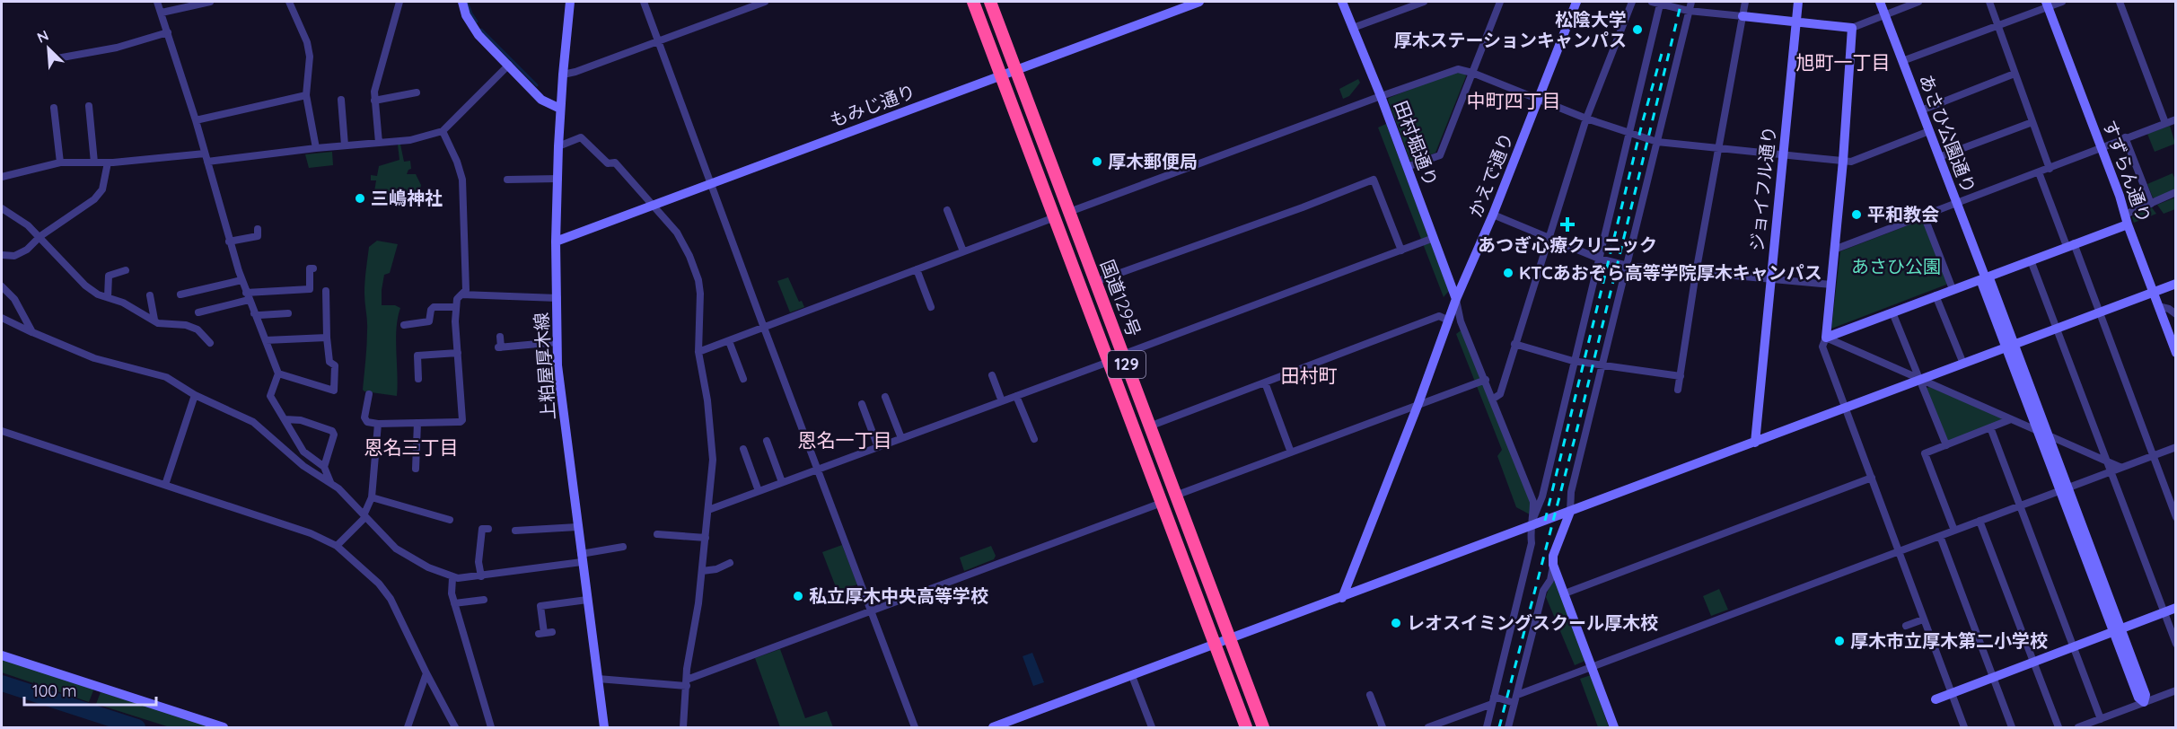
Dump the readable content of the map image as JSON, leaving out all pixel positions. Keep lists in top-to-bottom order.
{
  "streets": {
    "highway": ["国道129号", "129"],
    "street": [
      "もみじ通り",
      "あさひ公園通り",
      "田村堀通り",
      "すずらん通り",
      "かえで通り",
      "ジョイフル通り",
      "上粕屋厚木線"
    ]
  },
  "crossings": [
    ["もみじ通り", "国道129号"],
    ["もみじ通り", "上粕屋厚木線"],
    ["田村堀通り", "かえで通り"]
  ],
  "districts": [
    "旭町一丁目",
    "中町四丁目",
    "田村町",
    "恩名一丁目",
    "恩名三丁目"
  ],
  "parks": ["あさひ公園"],
  "places": {
    "other": [
      "松陰大学 厚木ステーションキャンパス",
      "厚木郵便局",
      "三嶋神社",
      "平和教会",
      "KTCあおぞら高等学院厚木キャンパス",
      "私立厚木中央高等学校",
      "レオスイミングスクール厚木校",
      "厚木市立厚木第二小学校"
    ],
    "health": ["あつぎ心療クリニック"]
  },
  "scale_bar": "100 m",
  "north": "top left"
}
